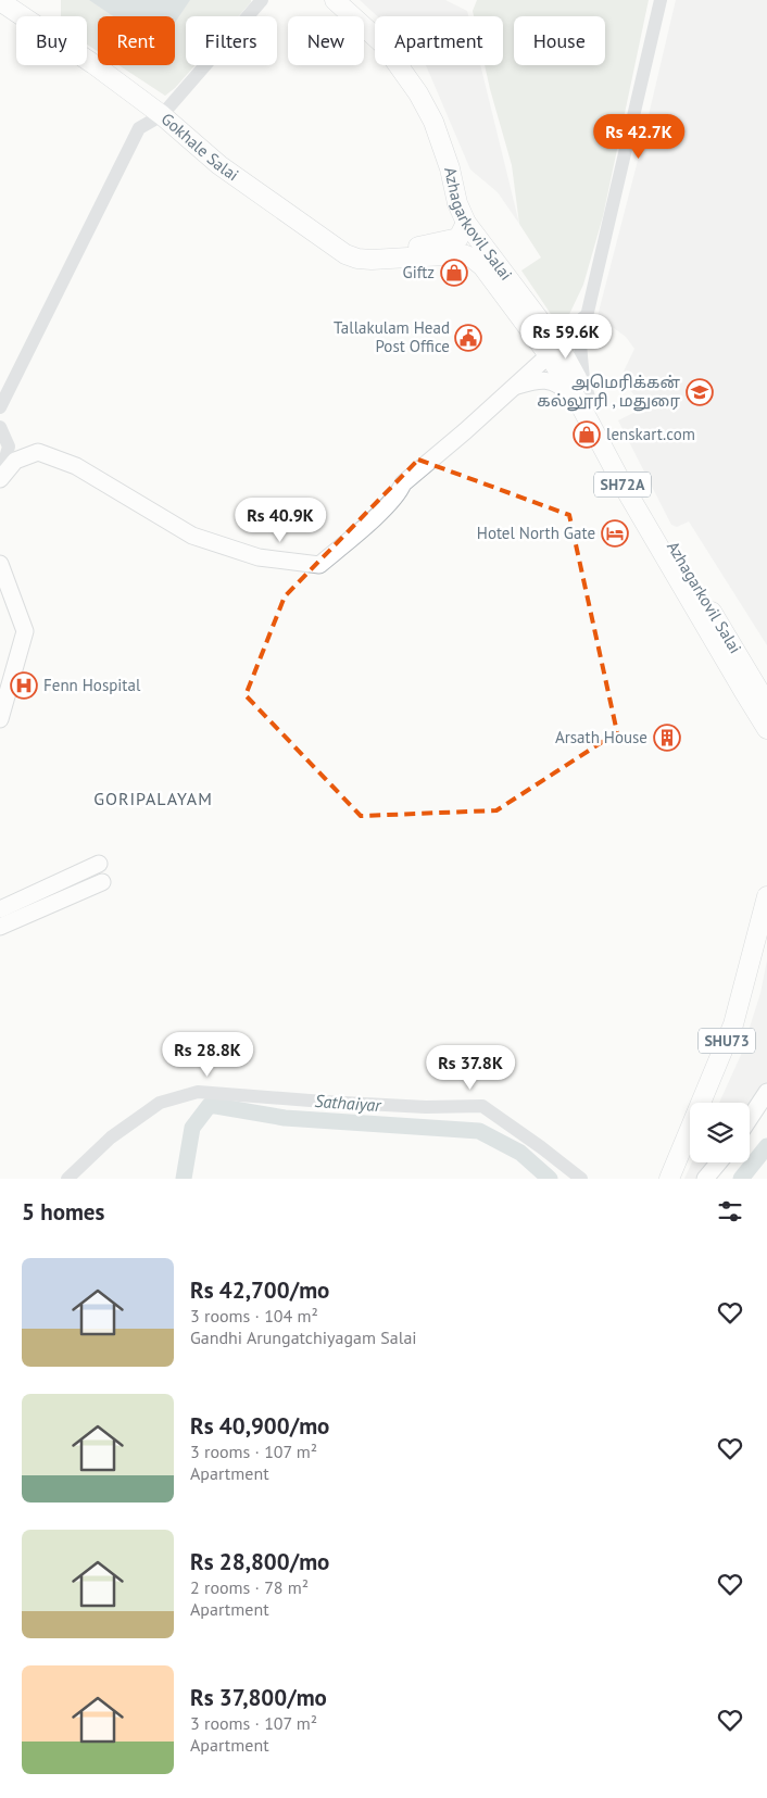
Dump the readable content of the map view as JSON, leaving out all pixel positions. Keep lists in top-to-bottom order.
{
  "streets": {
    "highway": [
      "Gokhale Salai",
      "Azhagarkovil Salai",
      "SH72A",
      "SHU73"
    ]
  },
  "crossings": [
    ["Gokhale Salai", "Azhagarkovil Salai"]
  ],
  "districts": ["GORIPALAYAM"],
  "water": ["Sathaiyar"],
  "places": {
    "shop": ["Giftz", "lenskart.com"],
    "public building": ["Tallakulam Head Post Office"],
    "school or university": ["அமெரிக்கன் கல்லூரி , மதுரை"],
    "hotel": ["Hotel North Gate"],
    "hospital": ["Fenn Hospital"],
    "building": ["Arsath House"]
  },
  "page": {
    "chip": [
      "Buy",
      "Rent",
      "Filters",
      "New",
      "Apartment",
      "House"
    ],
    "price": [
      "Rs 42.7K",
      "Rs 59.6K",
      "Rs 40.9K",
      "Rs 28.8K",
      "Rs 37.8K"
    ],
    "heading": "5 homes",
    "list": [
      {
        "name": "Rs 42,700/mo",
        "note": "3 rooms · 104 m² · Gandhi Arungatchiyagam Salai"
      },
      {
        "name": "Rs 40,900/mo",
        "note": "3 rooms · 107 m² · Apartment"
      },
      {
        "name": "Rs 28,800/mo",
        "note": "2 rooms · 78 m² · Apartment"
      },
      {
        "name": "Rs 37,800/mo",
        "note": "3 rooms · 107 m² · Apartment"
      }
    ]
  }
}
